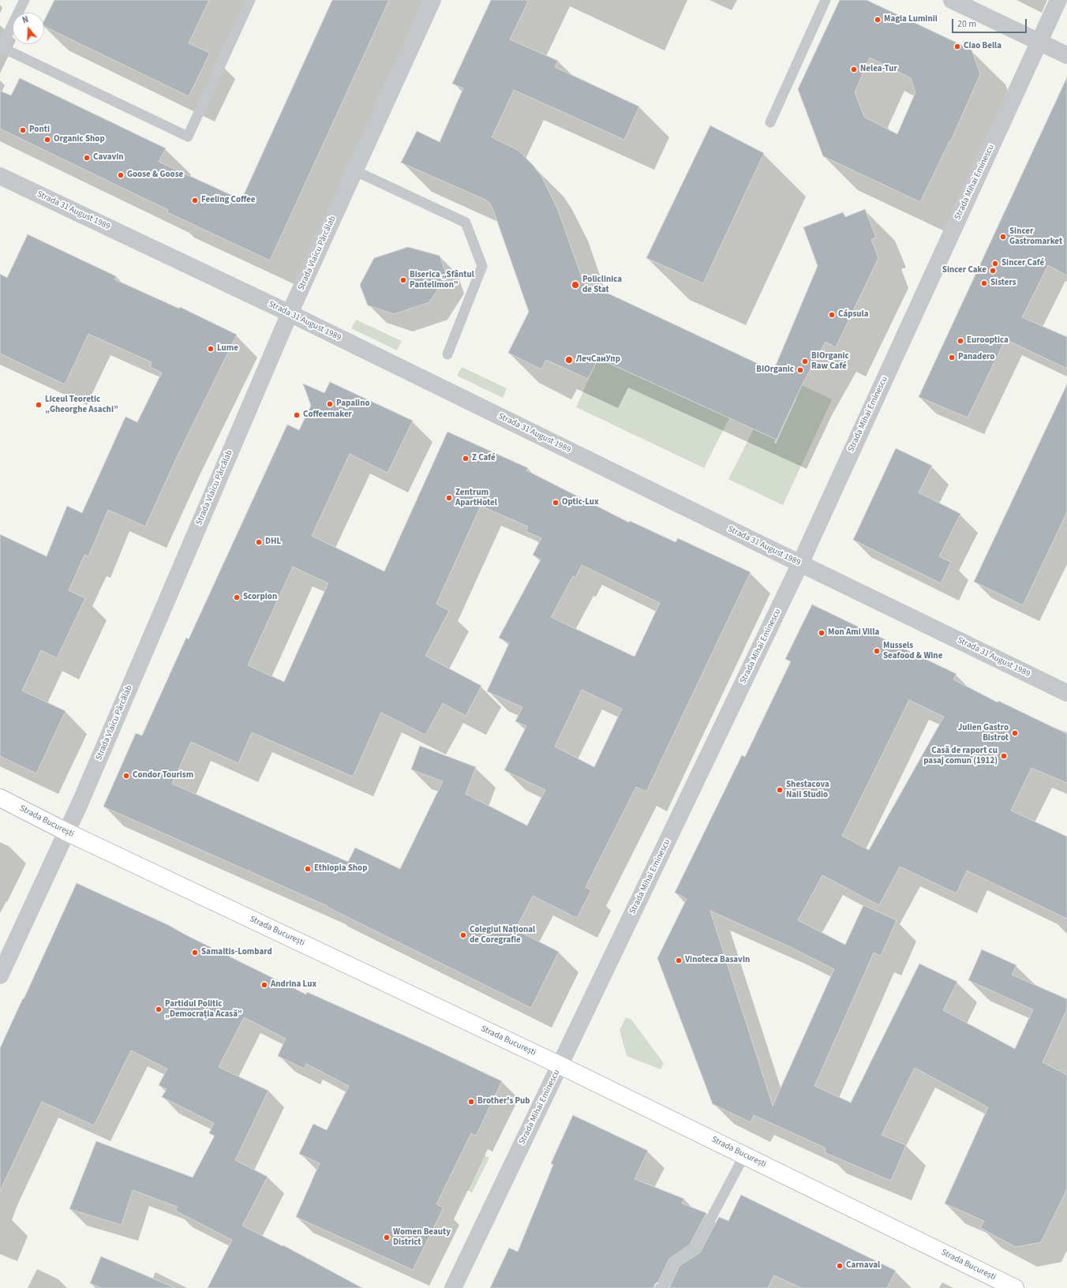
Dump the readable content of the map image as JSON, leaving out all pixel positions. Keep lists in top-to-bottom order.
{
  "streets": {
    "main road": ["Strada București"],
    "street": ["Strada Mihai Eminescu", "Strada 31 August 1989", "Strada Vlaicu Pârcălab"]
  },
  "crossings": [
    ["Strada Mihai Eminescu", "Strada 31 August 1989"],
    ["Strada Mihai Eminescu", "Strada București"],
    ["Strada 31 August 1989", "Strada Vlaicu Pârcălab"],
    ["Strada Vlaicu Pârcălab", "Strada București"]
  ],
  "places": [
    "Magia Luminii",
    "Ciao Bella",
    "Nelea-Tur",
    "Ponti",
    "Organic Shop",
    "Cavavin",
    "Goose & Goose",
    "Feeling Coffee",
    "Sincer Gastromarket",
    "Sincer Café",
    "Sincer Cake",
    "Biserica „Sfântul Pantelimon”",
    "Sisters",
    "Policlinica de Stat",
    "Cápsula",
    "Eurooptica",
    "Lume",
    "Panadero",
    "ЛечСанУпр",
    "BIOrganic Raw Café",
    "BIOrganic",
    "Papalino",
    "Liceul Teoretic „Gheorghe Asachi”",
    "Coffeemaker",
    "Z Café",
    "Zentrum ApartHotel",
    "Optic-Lux",
    "DHL",
    "Scorpion",
    "Mon Ami Villa",
    "Mussels Seafood & Wine",
    "Julien Gastro Bistrot",
    "Casă de raport cu pasaj comun (1912)",
    "Condor Tourism",
    "Shestacova Nail Studio",
    "Ethiopia Shop",
    "Colegiul Național de Coregrafie",
    "Samaltis-Lombard",
    "Vinoteca Basavin",
    "Andrina Lux",
    "Partidul Politic „Democrația Acasă”",
    "Brother's Pub",
    "Women Beauty District",
    "Carnaval"
  ],
  "scale_bar": "20 m",
  "north": "top"
}
